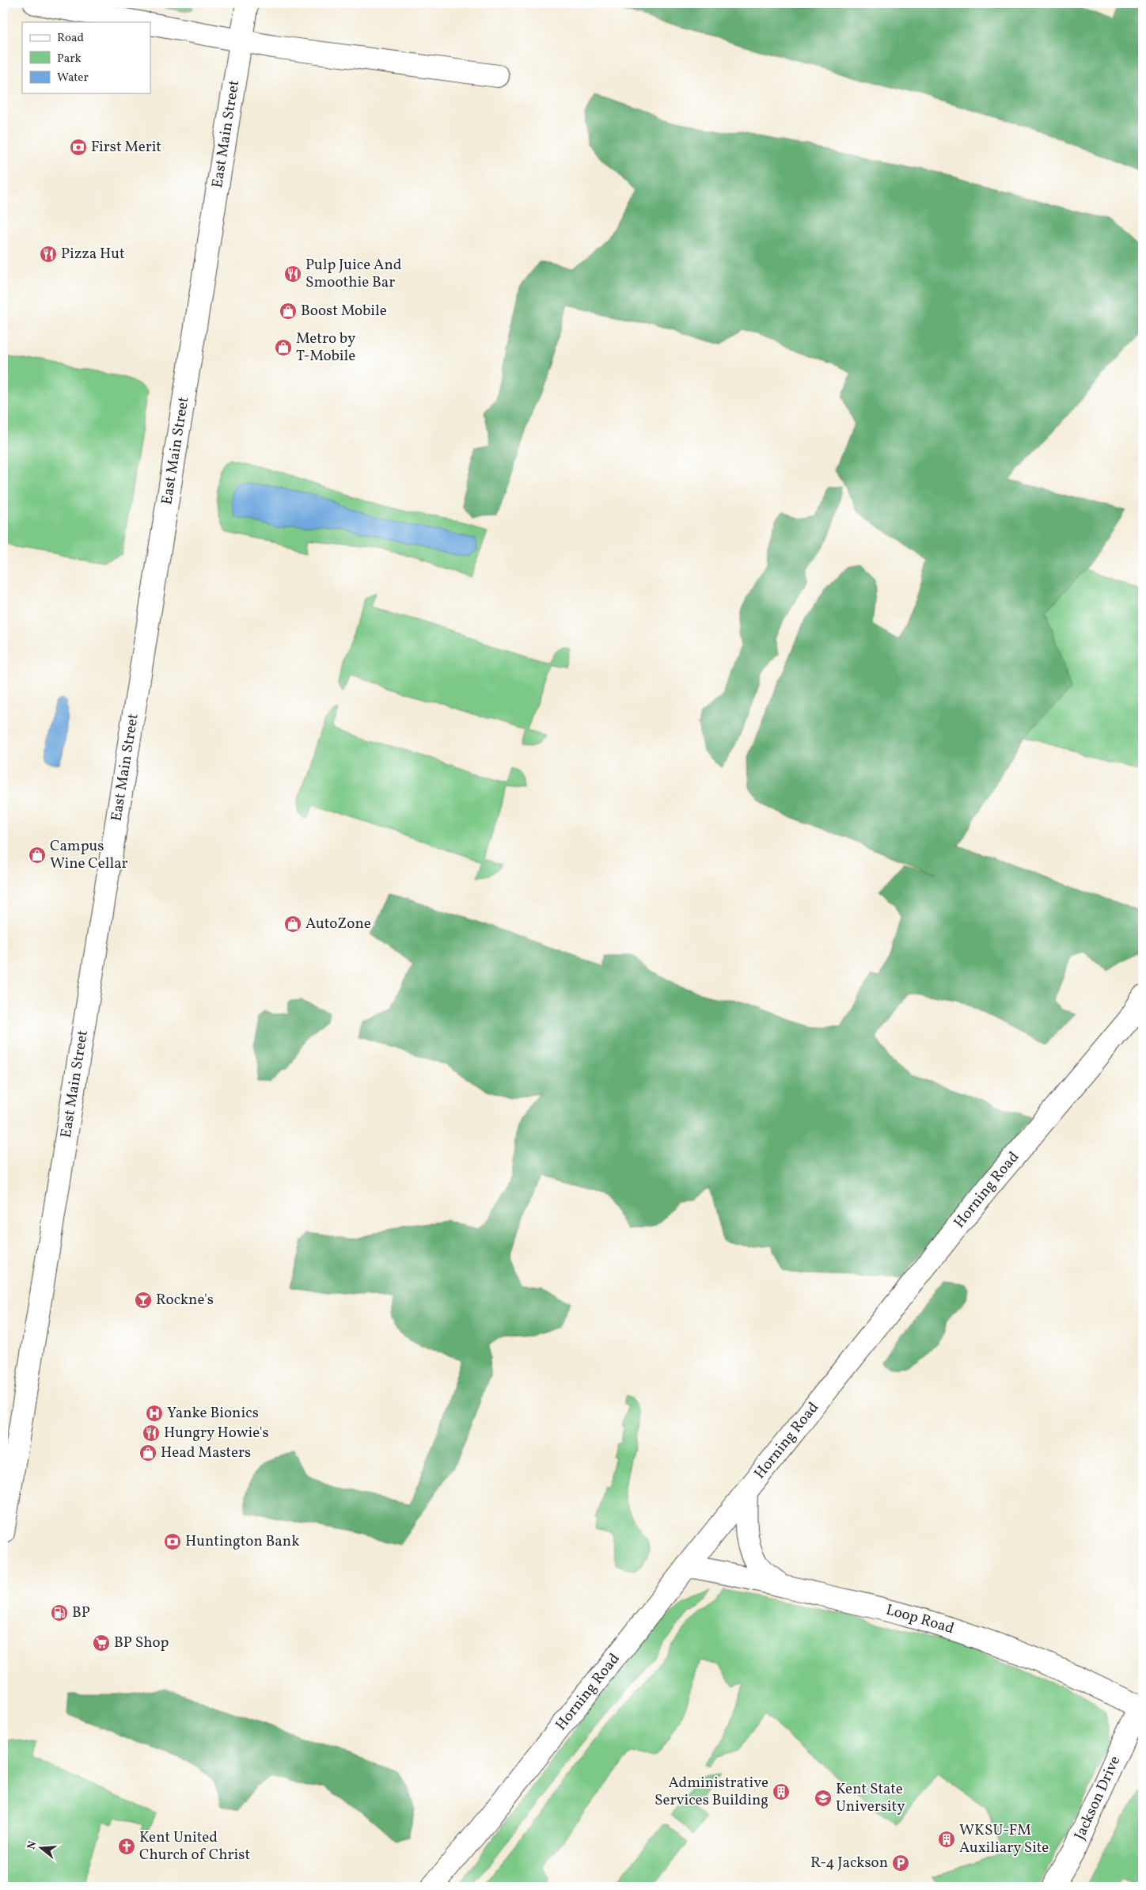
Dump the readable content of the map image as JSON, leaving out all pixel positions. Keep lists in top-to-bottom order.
{
  "streets": {
    "street": [
      "East Main Street",
      "Horning Road",
      "Loop Road",
      "Jackson Drive"
    ]
  },
  "crossings": [
    ["Horning Road", "Loop Road"],
    ["Loop Road", "Jackson Drive"]
  ],
  "places": {
    "bank": ["First Merit", "Huntington Bank"],
    "restaurant": ["Pizza Hut", "Pulp Juice And Smoothie Bar", "Hungry Howie's"],
    "shop": [
      "Boost Mobile",
      "Metro by T-Mobile",
      "Campus Wine Cellar",
      "AutoZone",
      "Head Masters"
    ],
    "bar": ["Rockne's"],
    "hospital": ["Yanke Bionics"],
    "fuel station": ["BP"],
    "supermarket": ["BP Shop"],
    "building": ["Administrative Services Building", "WKSU-FM Auxiliary Site"],
    "school or university": ["Kent State University"],
    "church": ["Kent United Church of Christ"],
    "parking": ["R-4 Jackson"]
  },
  "legend": ["Road", "Park", "Water"],
  "north": "left"
}
